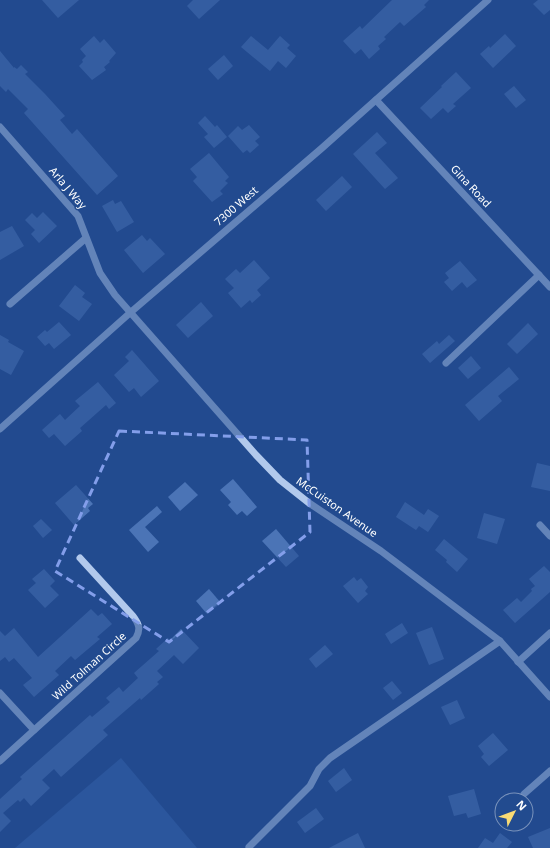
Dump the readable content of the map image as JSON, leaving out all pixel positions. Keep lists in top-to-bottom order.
{
  "streets": {
    "street": [
      "Gina Road",
      "Arla J Way",
      "7300 West",
      "McCuiston Avenue",
      "Wild Tolman Circle"
    ]
  },
  "crossings": [
    ["Gina Road", "7300 West"],
    ["Arla J Way", "7300 West"],
    ["Arla J Way", "McCuiston Avenue"],
    ["7300 West", "McCuiston Avenue"]
  ],
  "north": "top right"
}
